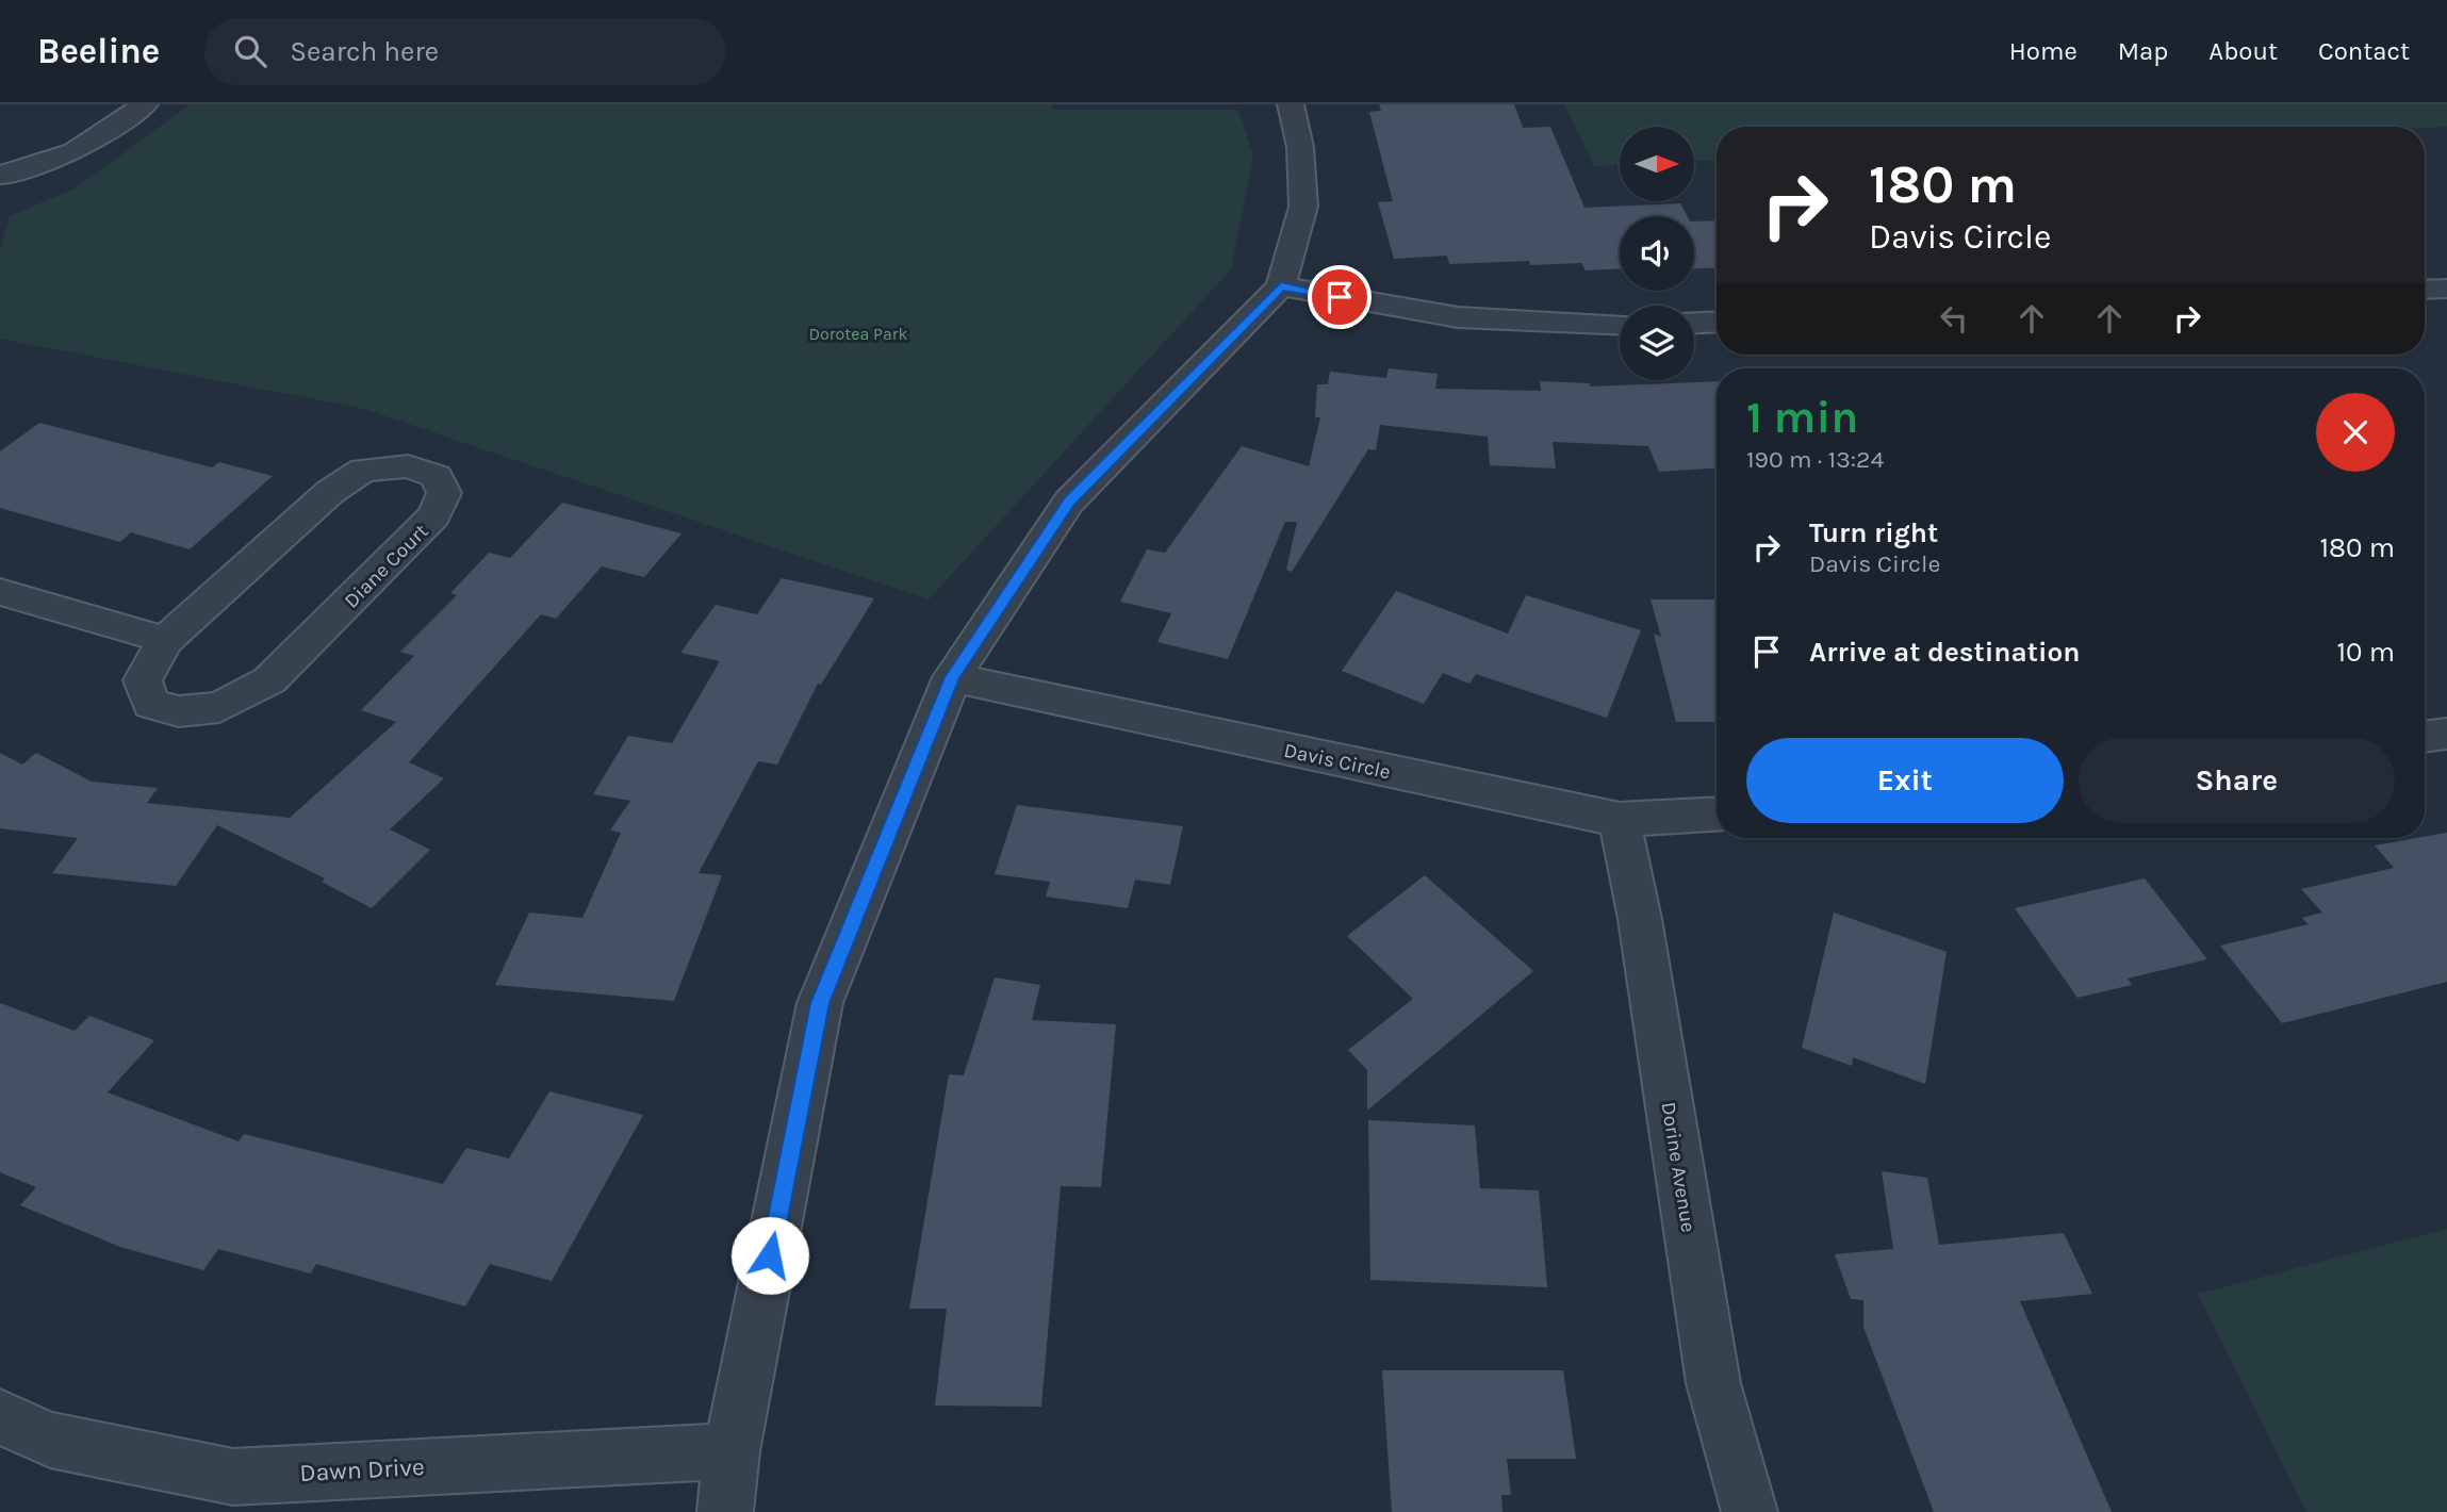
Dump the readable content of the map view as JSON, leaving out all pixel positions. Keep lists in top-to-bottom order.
{
  "streets": {
    "street": [
      "Diane Court",
      "Davis Circle",
      "Dorine Avenue",
      "Dawn Drive"
    ]
  },
  "crossings": [
    ["Davis Circle", "Dorine Avenue"]
  ],
  "parks": ["Dorotea Park"],
  "north": "right",
  "page": {
    "header": "Beeline",
    "search": "Search here",
    "nav": [
      "Home",
      "Map",
      "About",
      "Contact"
    ],
    "turn": ["180 m", "Davis Circle"],
    "heading": ["1 min", "190 m · 13:24"],
    "list": [
      {
        "name": "Turn right",
        "note": "Davis Circle",
        "value": "180 m"
      },
      {
        "name": "Arrive at destination",
        "value": "10 m"
      }
    ],
    "buttons": ["Exit", "Share"]
  }
}
